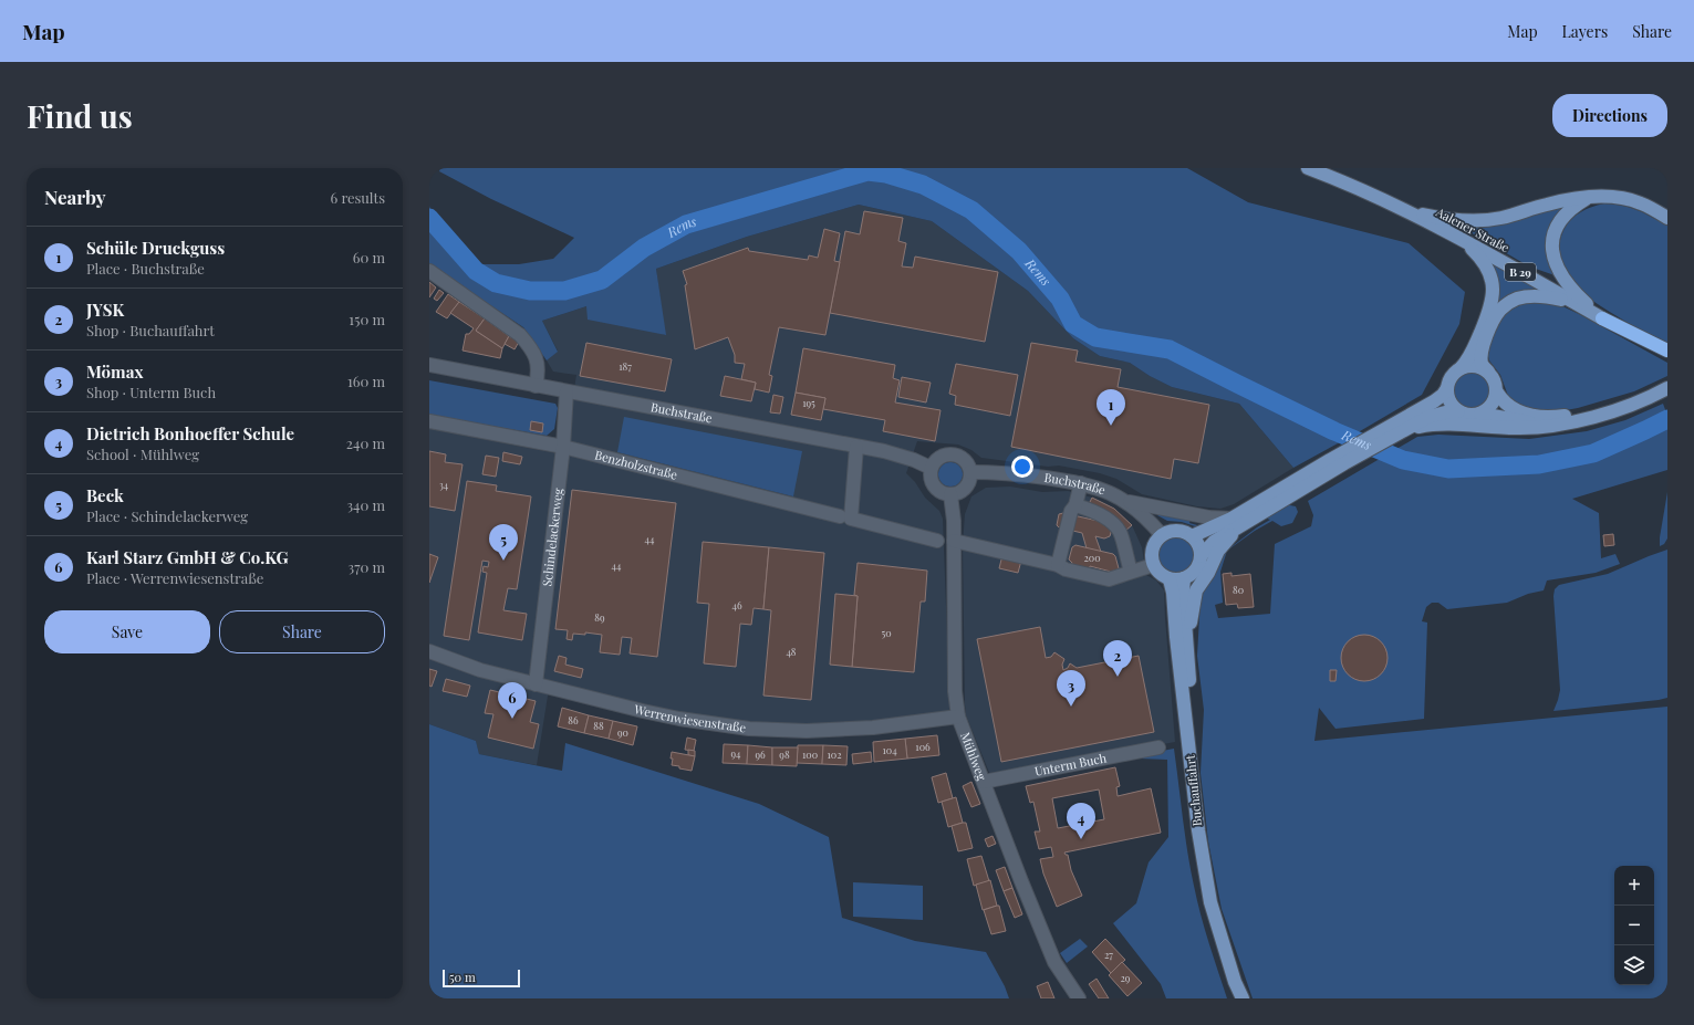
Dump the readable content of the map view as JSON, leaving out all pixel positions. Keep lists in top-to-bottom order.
{
  "streets": {
    "highway": ["Aalener Straße", "B 29"],
    "main road": ["Buchauffahrt"],
    "street": [
      "Buchstraße",
      "Benzholzstraße",
      "Schindelackerweg",
      "Werrenwiesenstraße",
      "Mühlweg",
      "Unterm Buch"
    ]
  },
  "crossings": [
    ["Buchstraße", "Schindelackerweg"],
    ["Buchstraße", "Mühlweg"],
    ["Benzholzstraße", "Schindelackerweg"],
    ["Schindelackerweg", "Werrenwiesenstraße"],
    ["Werrenwiesenstraße", "Mühlweg"],
    ["Mühlweg", "Unterm Buch"]
  ],
  "water": ["Rems"],
  "house_numbers": [
    "187",
    "195",
    "34",
    "44",
    "200",
    "44",
    "80",
    "46",
    "89",
    "50",
    "48",
    "86",
    "88",
    "90",
    "106",
    "104",
    "94",
    "96",
    "98",
    "100",
    "102",
    "27",
    "29"
  ],
  "scale_bar": "50 m",
  "page": {
    "header": "Map",
    "nav": ["Map", "Layers", "Share"],
    "buttons": [
      "Directions",
      ["Save", "Share"]
    ],
    "title": "Find us",
    "heading": ["Nearby", "6 results"],
    "list": [
      {
        "mark": "1",
        "name": "Schüle Druckguss",
        "note": "Place · Buchstraße",
        "value": "60 m"
      },
      {
        "mark": "2",
        "name": "JYSK",
        "note": "Shop · Buchauffahrt",
        "value": "150 m"
      },
      {
        "mark": "3",
        "name": "Mömax",
        "note": "Shop · Unterm Buch",
        "value": "160 m"
      },
      {
        "mark": "4",
        "name": "Dietrich Bonhoeffer Schule",
        "note": "School · Mühlweg",
        "value": "240 m"
      },
      {
        "mark": "5",
        "name": "Beck",
        "note": "Place · Schindelackerweg",
        "value": "340 m"
      },
      {
        "mark": "6",
        "name": "Karl Starz GmbH & Co.KG",
        "note": "Place · Werrenwiesenstraße",
        "value": "370 m"
      }
    ],
    "pins": [
      "1",
      "5",
      "2",
      "3",
      "6",
      "4"
    ],
    "map_buttons": ["+", "−"],
    "scale": "50 m"
  }
}
